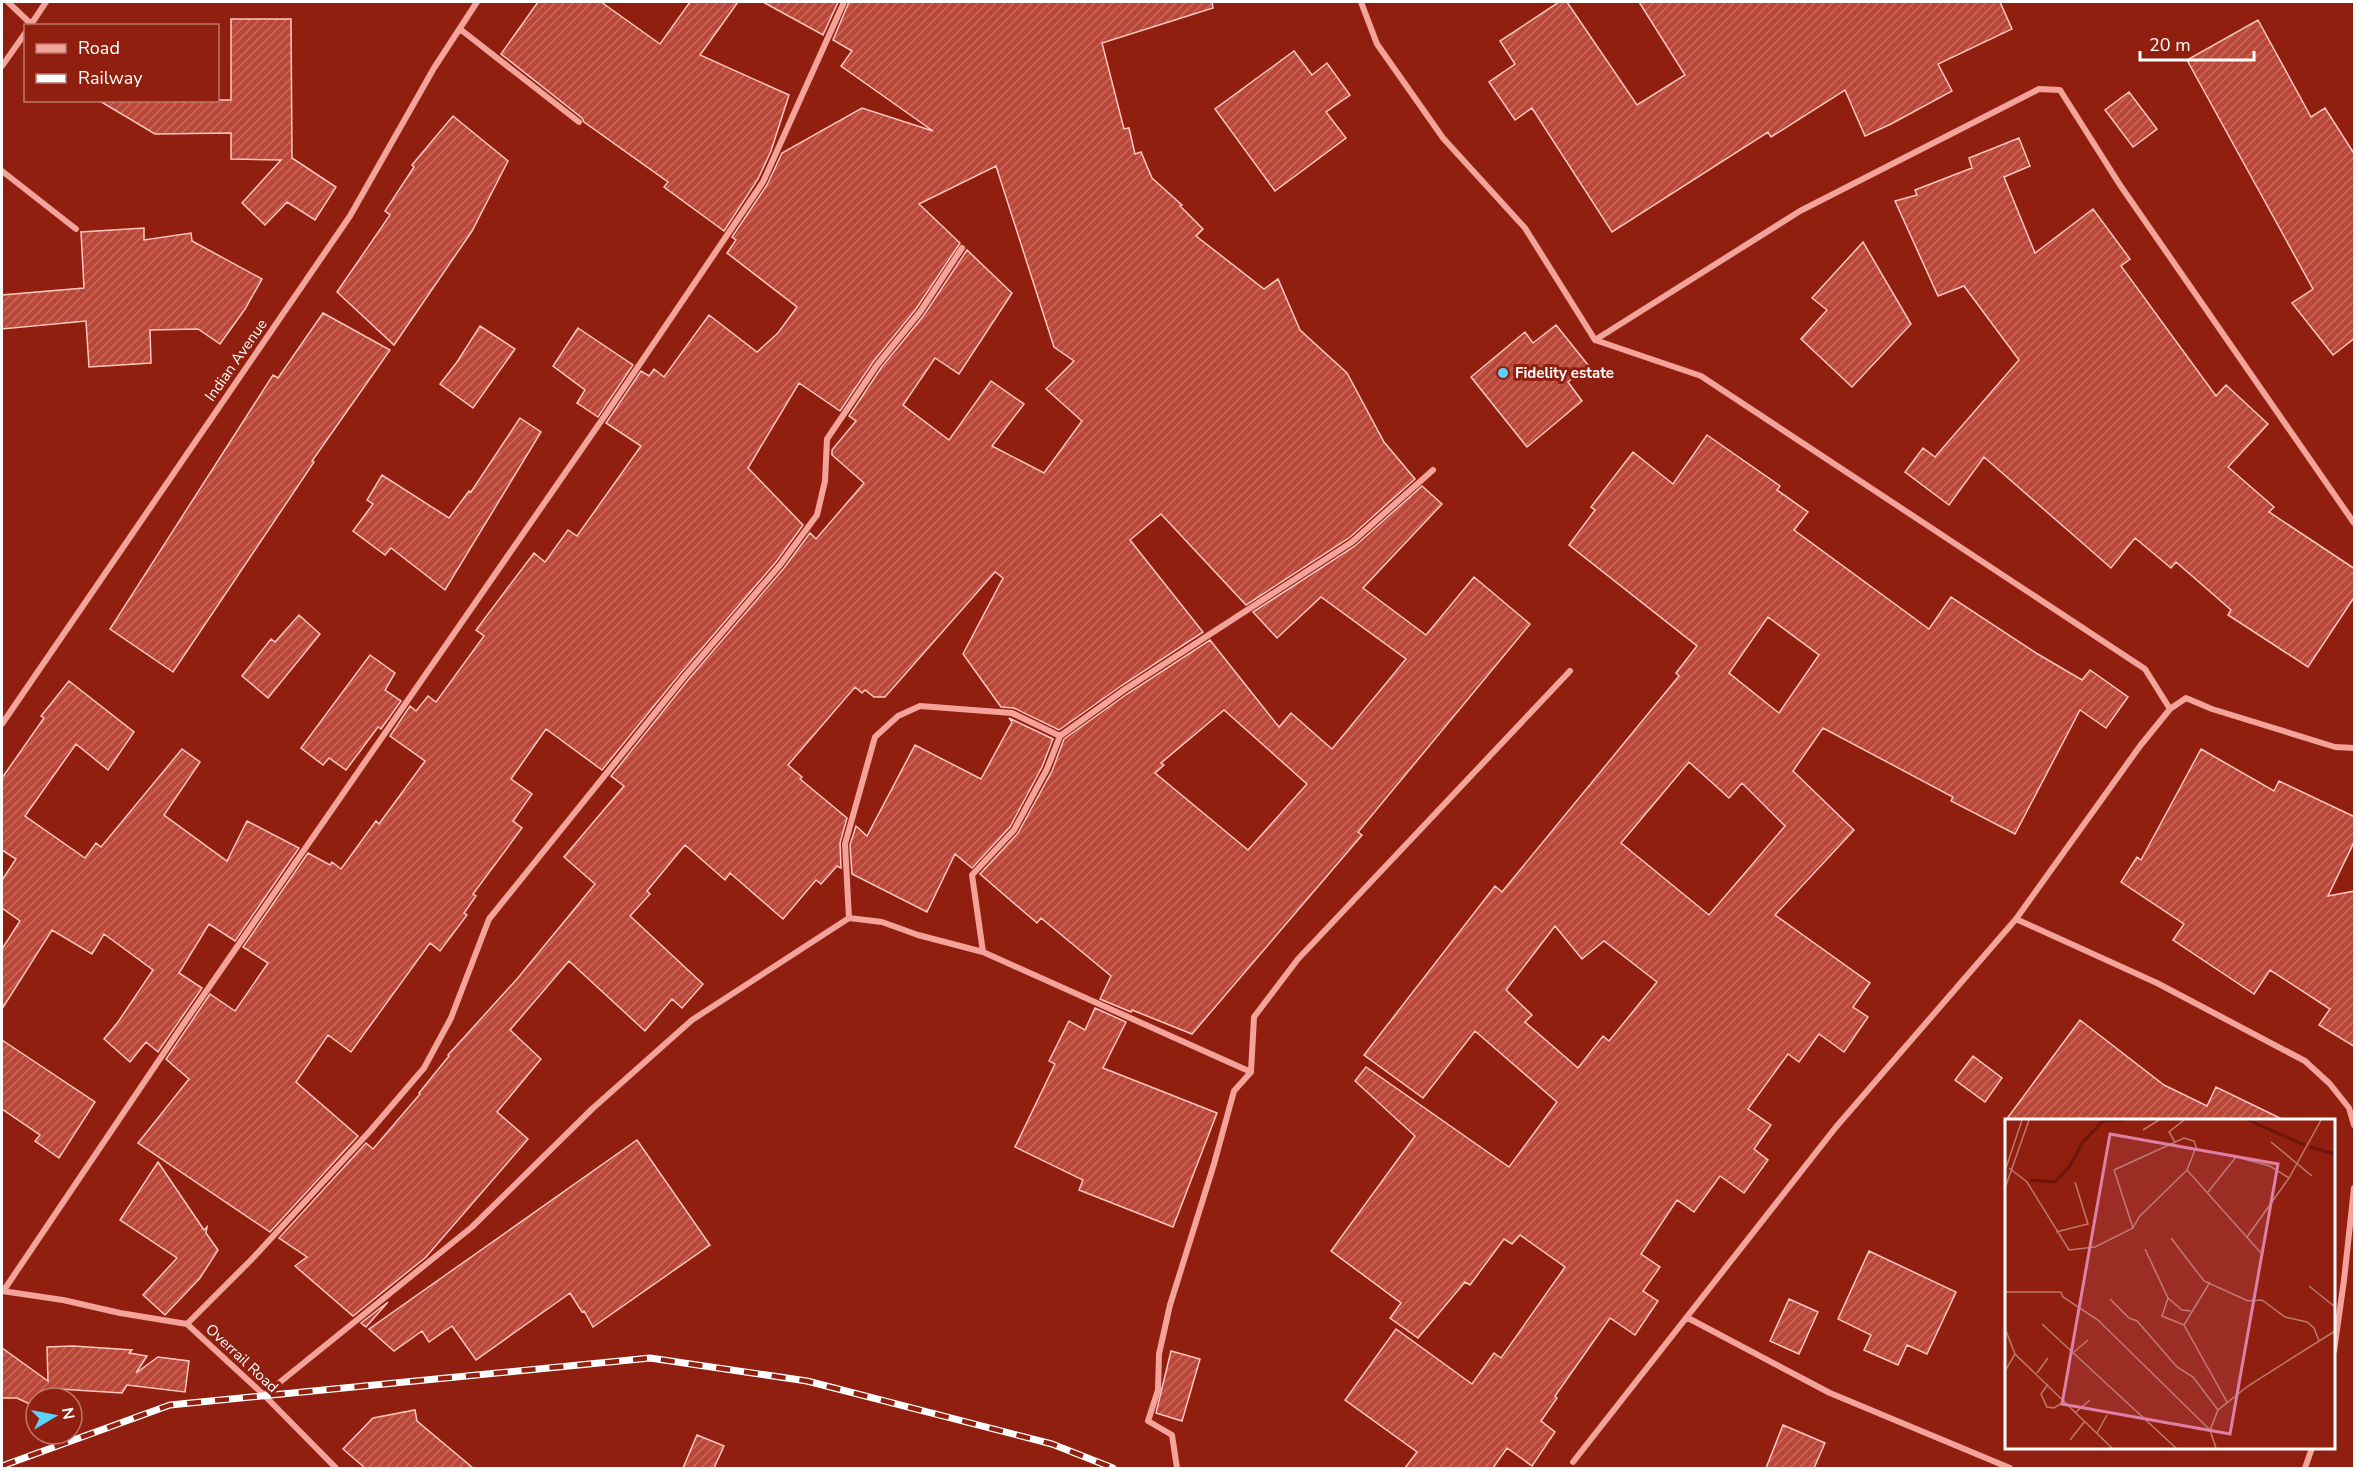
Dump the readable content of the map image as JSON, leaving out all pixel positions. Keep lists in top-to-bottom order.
{
  "streets": {
    "street": ["Indian Avenue", "Overrail Road"]
  },
  "places": ["Fidelity estate"],
  "legend": ["Road", "Railway"],
  "scale_bar": "20 m",
  "north": "right"
}
